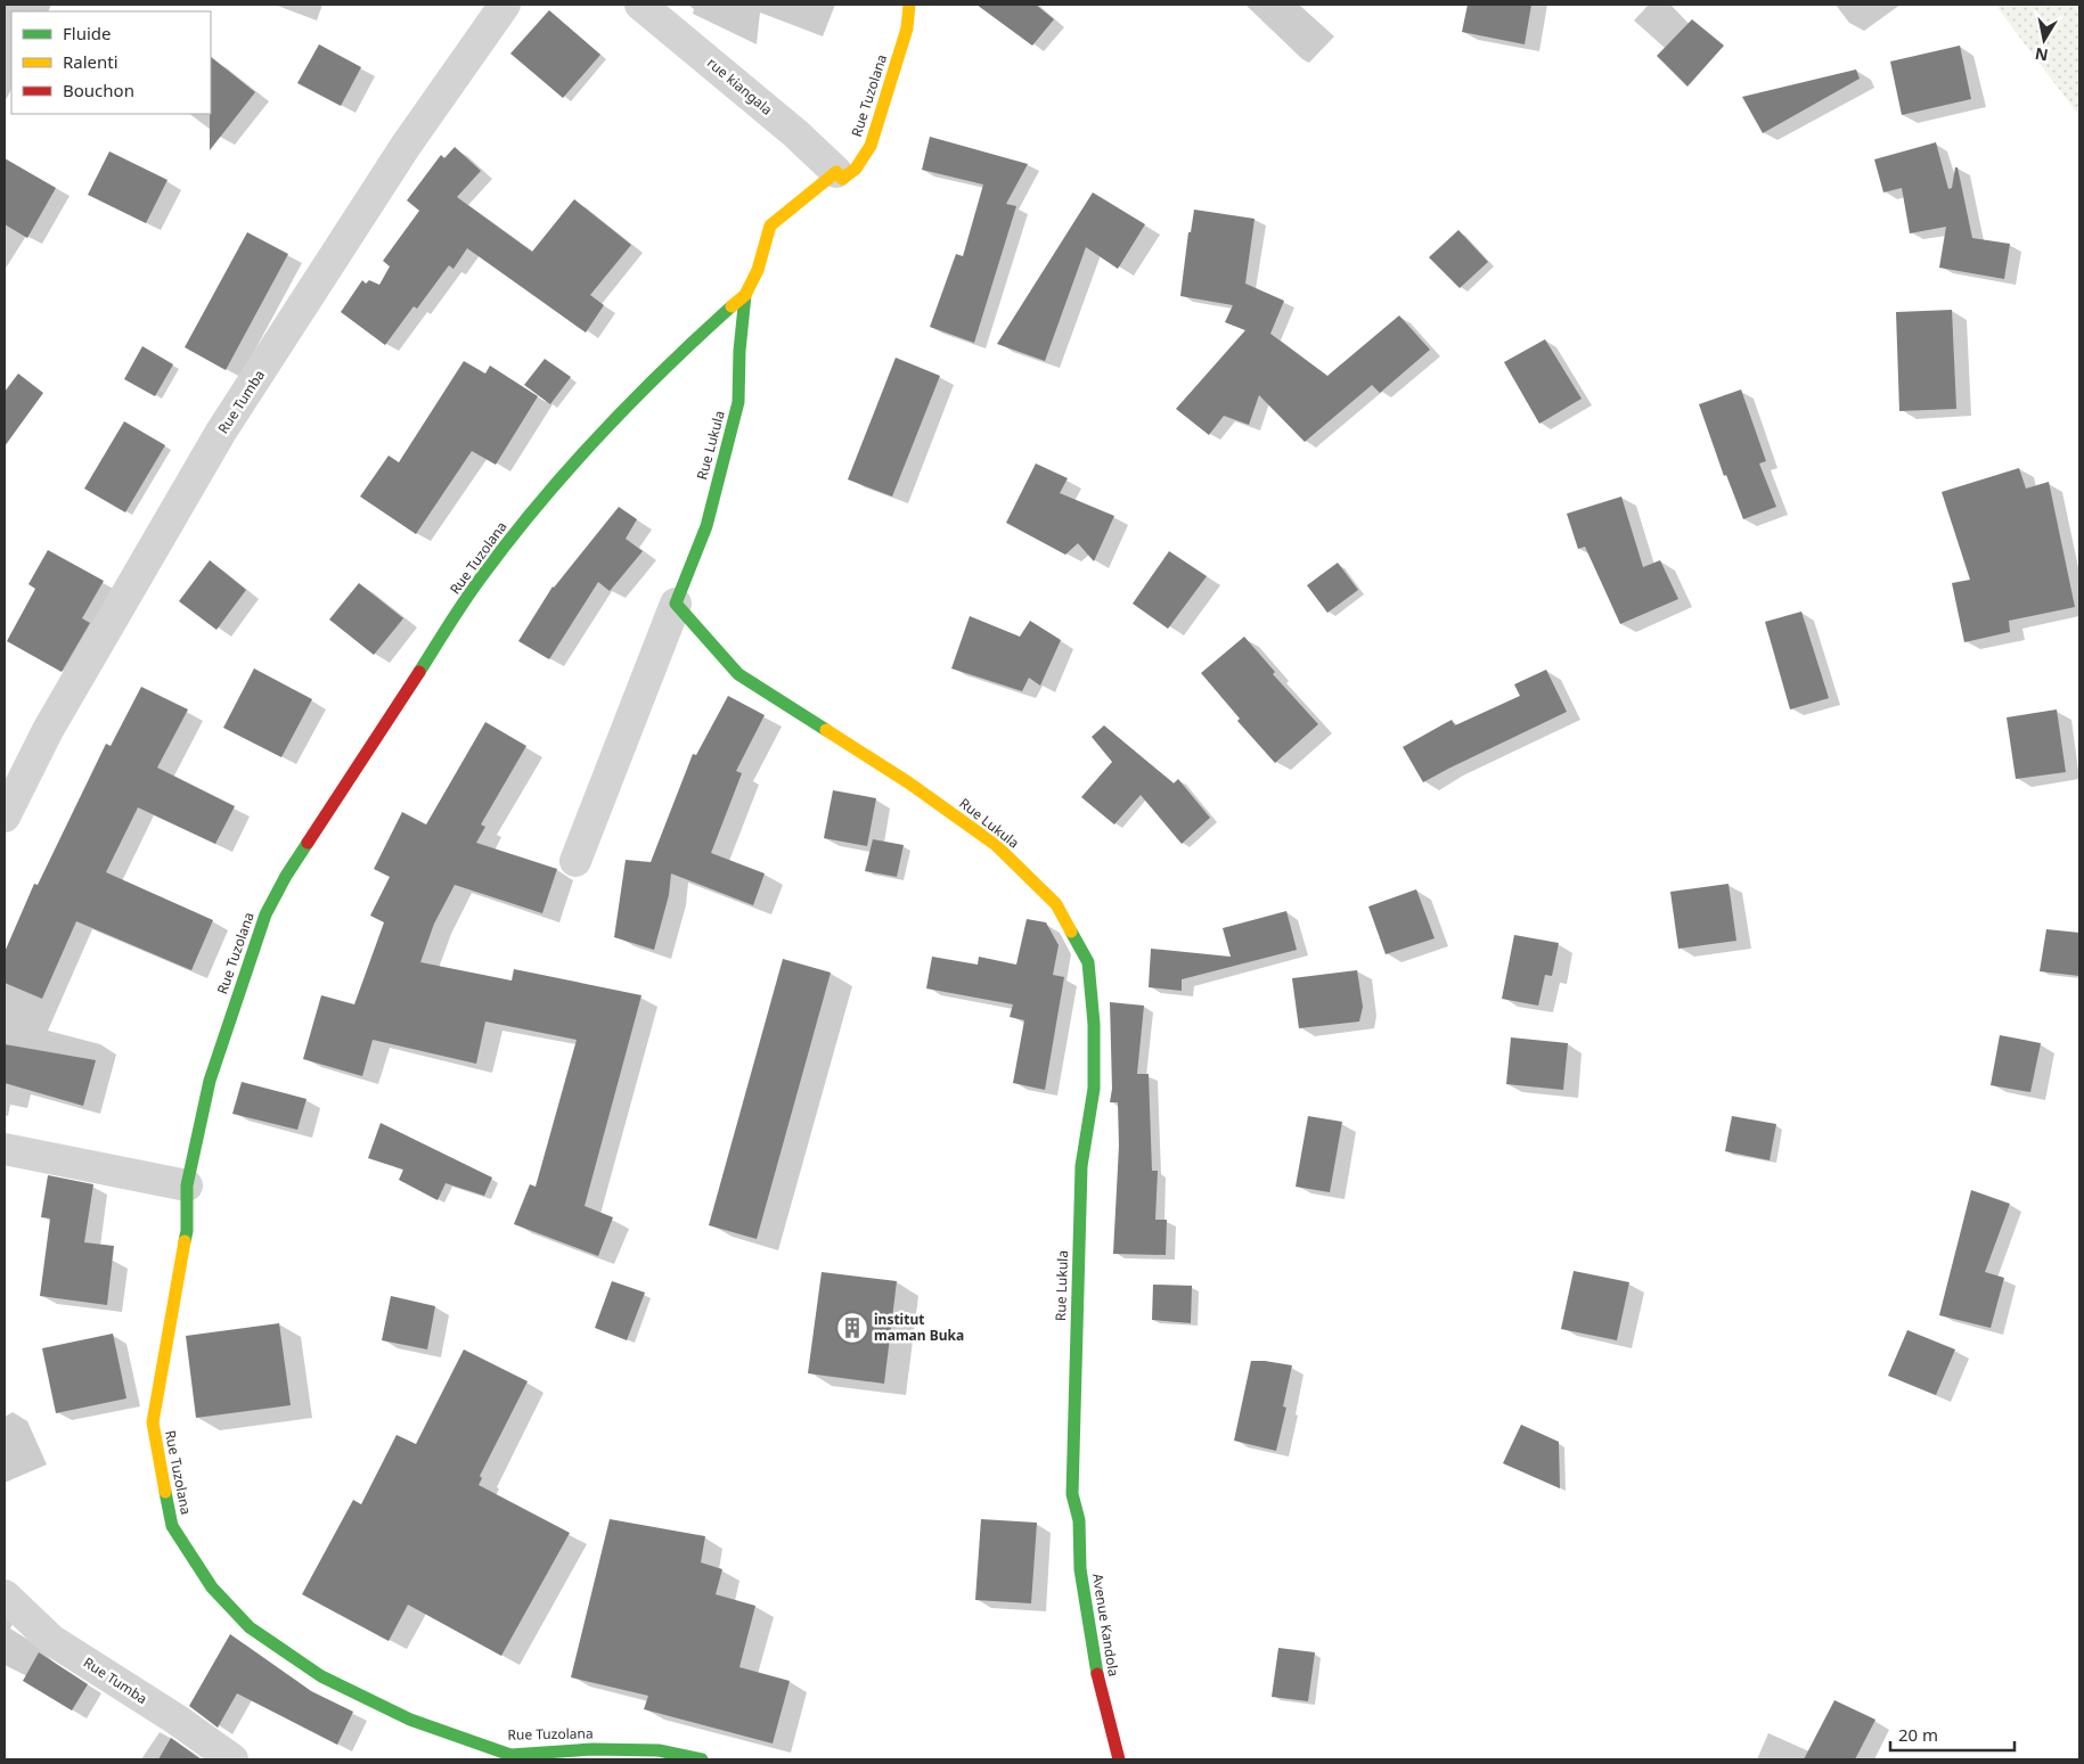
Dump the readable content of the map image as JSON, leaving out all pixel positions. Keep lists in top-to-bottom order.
{
  "streets": {
    "street": [
      "rue kiangala",
      "Rue Tuzolana",
      "Rue Tumba",
      "Rue Lukula",
      "Avenue Kandola"
    ]
  },
  "crossings": [
    ["rue kiangala", "Rue Tuzolana"],
    ["Rue Tuzolana", "Rue Lukula"],
    ["Rue Lukula", "Avenue Kandola"]
  ],
  "places": {
    "building": ["institut maman Buka"]
  },
  "legend": ["Fluide", "Ralenti", "Bouchon"],
  "scale_bar": "20 m",
  "north": "bottom"
}
